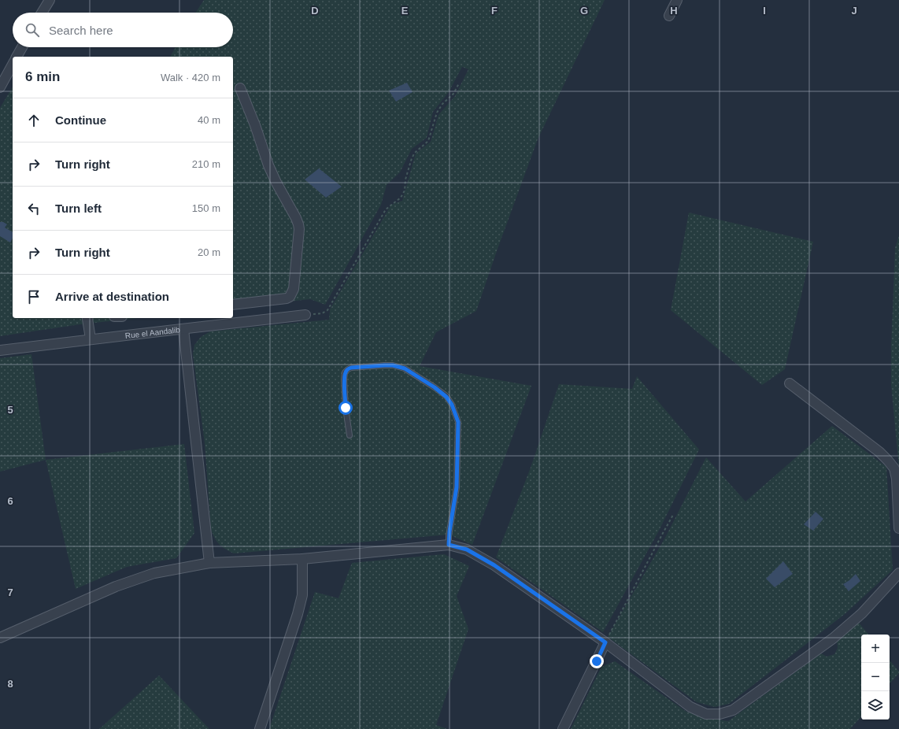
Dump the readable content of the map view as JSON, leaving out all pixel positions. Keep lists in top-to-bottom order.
{
  "streets": {
    "street": ["Rue el Aandalib"]
  },
  "page": {
    "search": "Search here",
    "heading": ["6 min", "Walk · 420 m"],
    "list": [
      ["Continue", "40 m"],
      ["Turn right", "210 m"],
      ["Turn left", "150 m"],
      ["Turn right", "20 m"],
      "Arrive at destination"
    ],
    "map_buttons": ["+", "−"]
  },
  "grid": {
    "columns": [
      "D",
      "E",
      "F",
      "G",
      "H",
      "I",
      "J"
    ],
    "rows": [
      "5",
      "6",
      "7",
      "8"
    ]
  }
}
